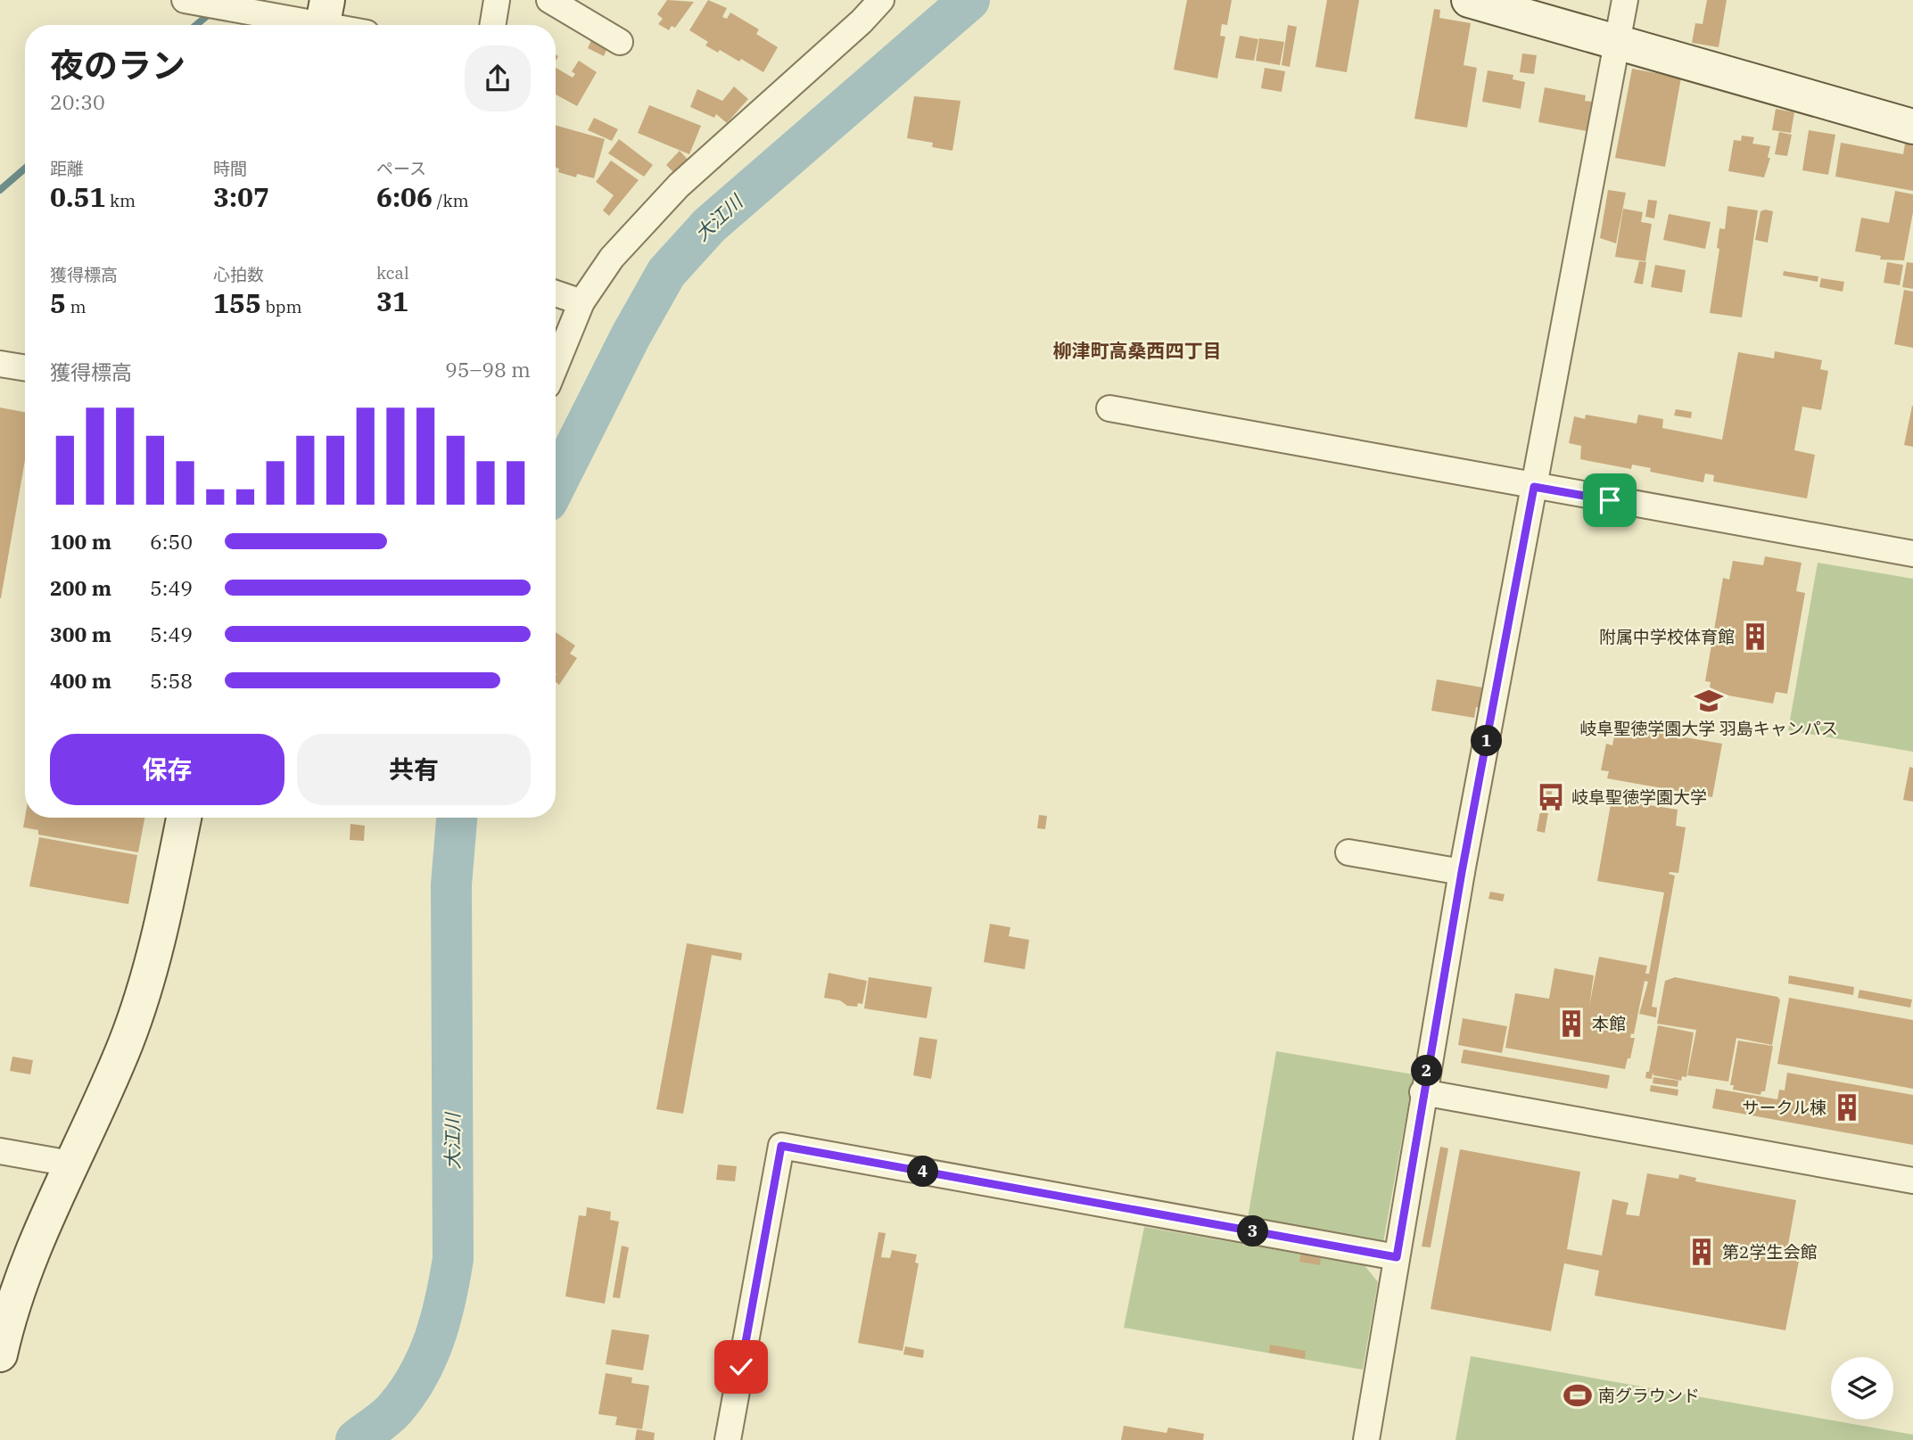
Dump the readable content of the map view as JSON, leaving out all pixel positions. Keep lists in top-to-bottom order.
{
  "districts": ["柳津町高桑西四丁目"],
  "water": ["大江川"],
  "places": {
    "building": [
      "附属中学校体育館",
      "本館",
      "サークル棟",
      "第2学生会館"
    ],
    "school or university": ["岐阜聖徳学園大学 羽島キャンパス"],
    "bus stop": ["岐阜聖徳学園大学"],
    "sports": ["南グラウンド"]
  },
  "page": {
    "heading": ["夜のラン", "20:30"],
    "stats": [
      ["距離", "0.51 km"],
      ["時間", "3:07"],
      ["ペース", "6:06 /km"],
      ["獲得標高", "5 m"],
      ["心拍数", "155 bpm"],
      ["kcal", "31"]
    ],
    "chart": ["獲得標高", "95–98 m"],
    "list": [
      {
        "name": "100 m",
        "note": "6:50"
      },
      {
        "name": "200 m",
        "note": "5:49"
      },
      {
        "name": "300 m",
        "note": "5:49"
      },
      {
        "name": "400 m",
        "note": "5:58"
      }
    ],
    "buttons": ["保存", "共有"],
    "pins": [
      "1",
      "2",
      "4",
      "3"
    ]
  }
}
